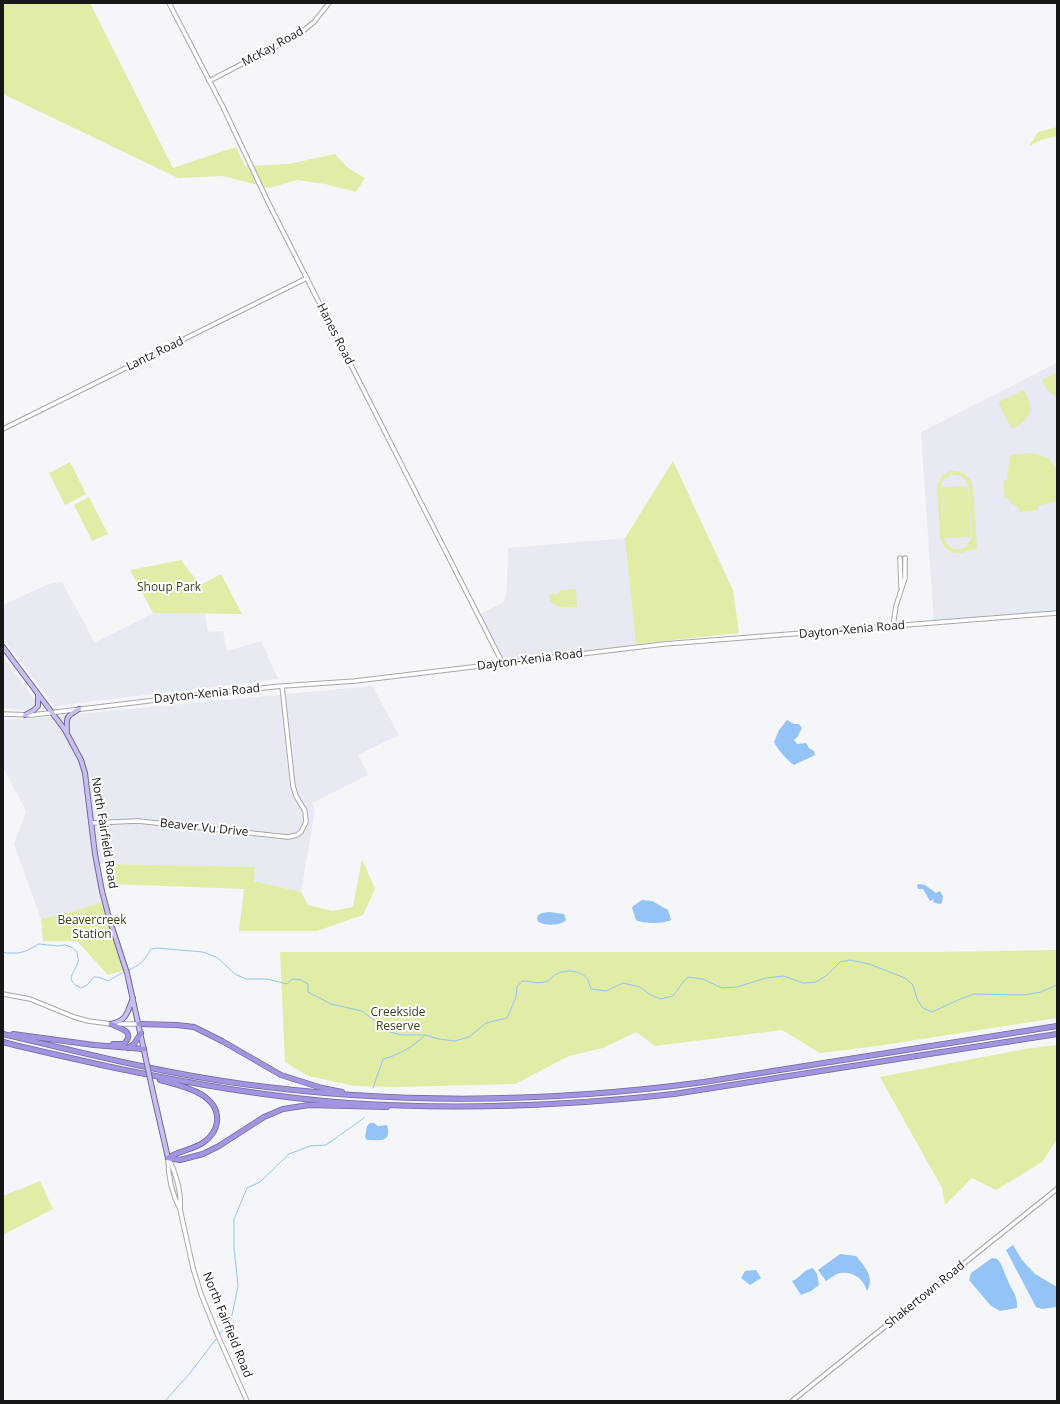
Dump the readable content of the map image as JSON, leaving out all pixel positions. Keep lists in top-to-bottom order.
{
  "streets": {
    "main road": ["North Fairfield Road"],
    "street": [
      "McKay Road",
      "Hanes Road",
      "Lantz Road",
      "Dayton-Xenia Road",
      "Beaver Vu Drive",
      "Shakertown Road"
    ]
  },
  "crossings": [
    ["McKay Road", "Hanes Road"],
    ["Hanes Road", "Lantz Road"],
    ["Hanes Road", "Dayton-Xenia Road"],
    ["Dayton-Xenia Road", "Beaver Vu Drive"],
    ["Dayton-Xenia Road", "North Fairfield Road"],
    ["Beaver Vu Drive", "North Fairfield Road"]
  ],
  "parks": ["Shoup Park", "Beavercreek Station", "Creekside Reserve"]
}
